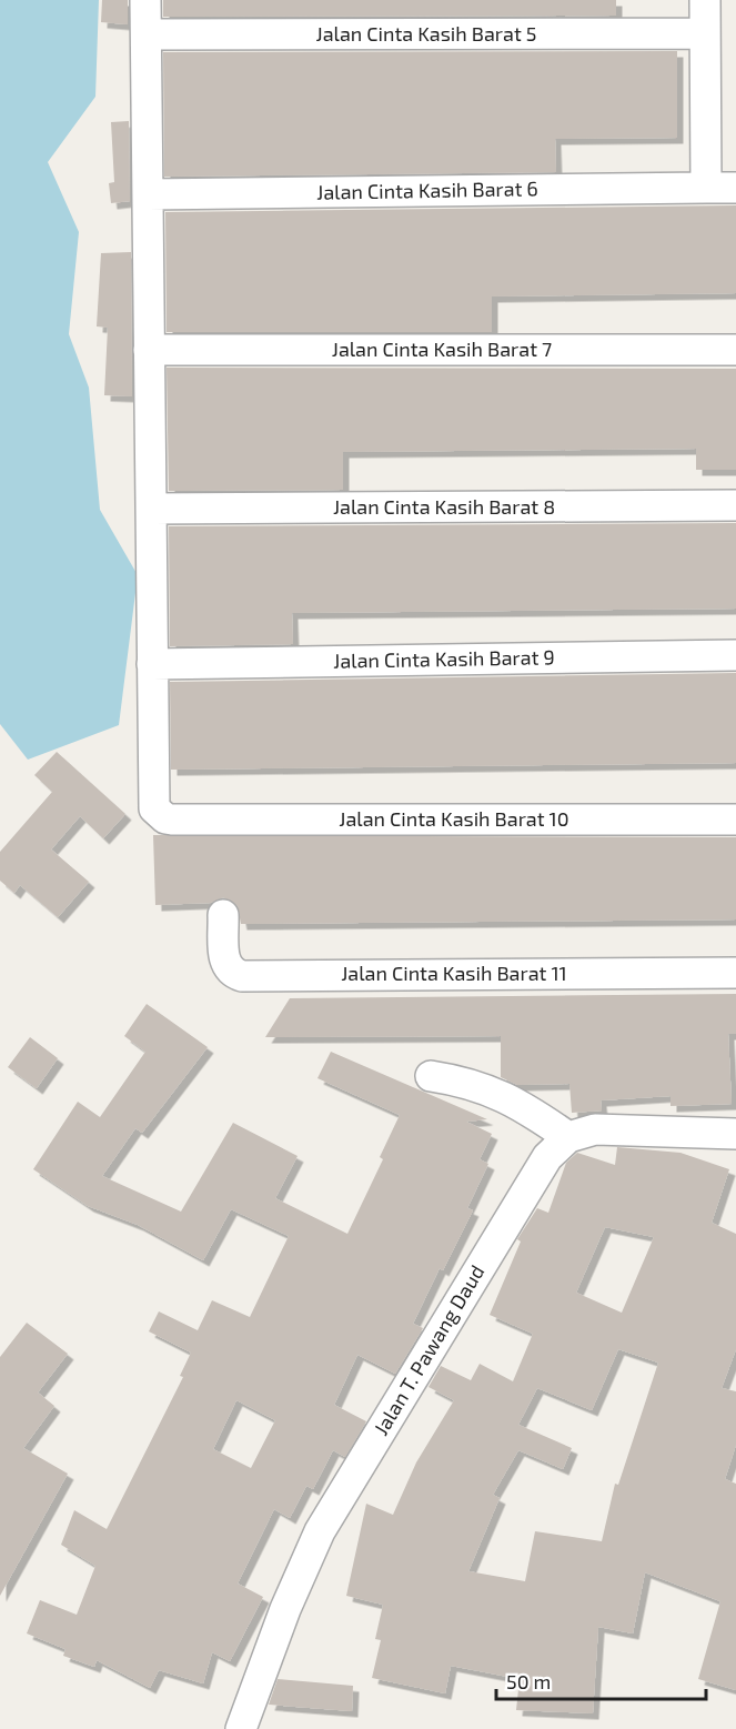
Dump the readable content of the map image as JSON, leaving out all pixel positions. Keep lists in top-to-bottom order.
{
  "streets": {
    "street": [
      "Jalan Cinta Kasih Barat 5",
      "Jalan Cinta Kasih Barat 6",
      "Jalan Cinta Kasih Barat 7",
      "Jalan Cinta Kasih Barat 8",
      "Jalan Cinta Kasih Barat 9",
      "Jalan Cinta Kasih Barat 10",
      "Jalan Cinta Kasih Barat 11",
      "Jalan T. Pawang Daud"
    ]
  },
  "crossings": [
    ["Jalan Cinta Kasih Barat 9", "Jalan Cinta Kasih Barat 10"]
  ],
  "scale_bar": "50 m"
}
